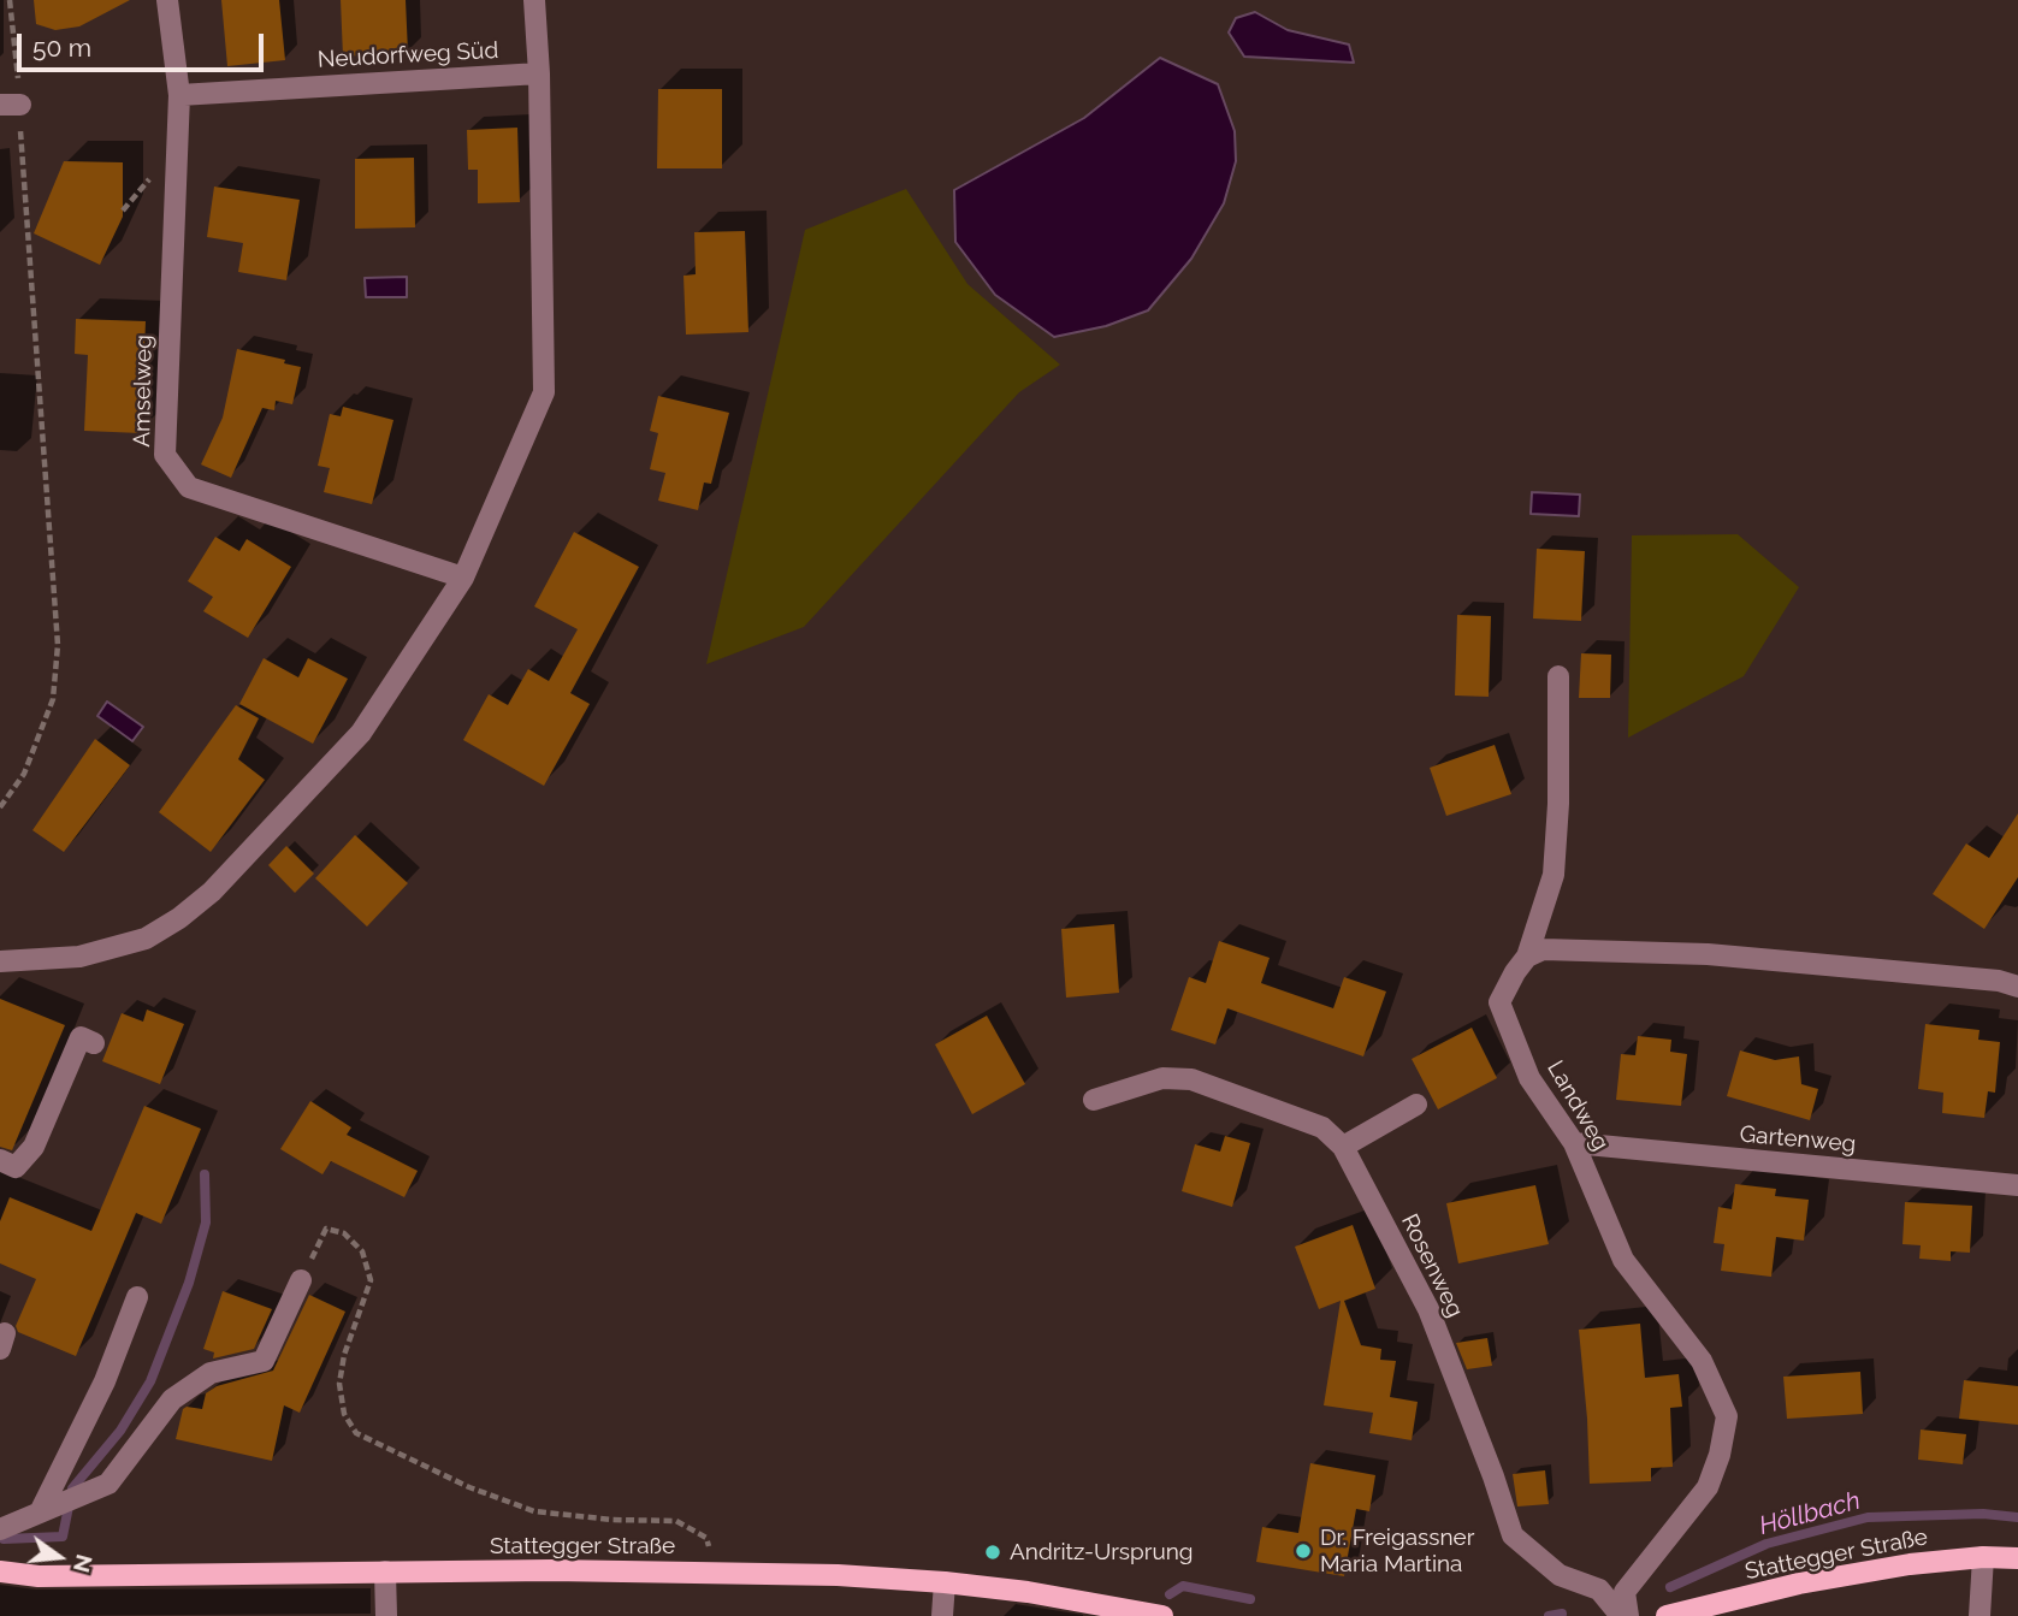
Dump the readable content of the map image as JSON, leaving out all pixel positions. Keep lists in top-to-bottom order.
{
  "streets": {
    "main road": ["Stattegger Straße"],
    "street": [
      "Neudorfweg Süd",
      "Amselweg",
      "Landweg",
      "Gartenweg",
      "Rosenweg"
    ]
  },
  "crossings": [
    ["Neudorfweg Süd", "Amselweg"],
    ["Landweg", "Gartenweg"]
  ],
  "water": ["Höllbach"],
  "places": ["Dr. Freigassner Maria Martina", "Andritz-Ursprung"],
  "scale_bar": "50 m",
  "north": "right"
}
